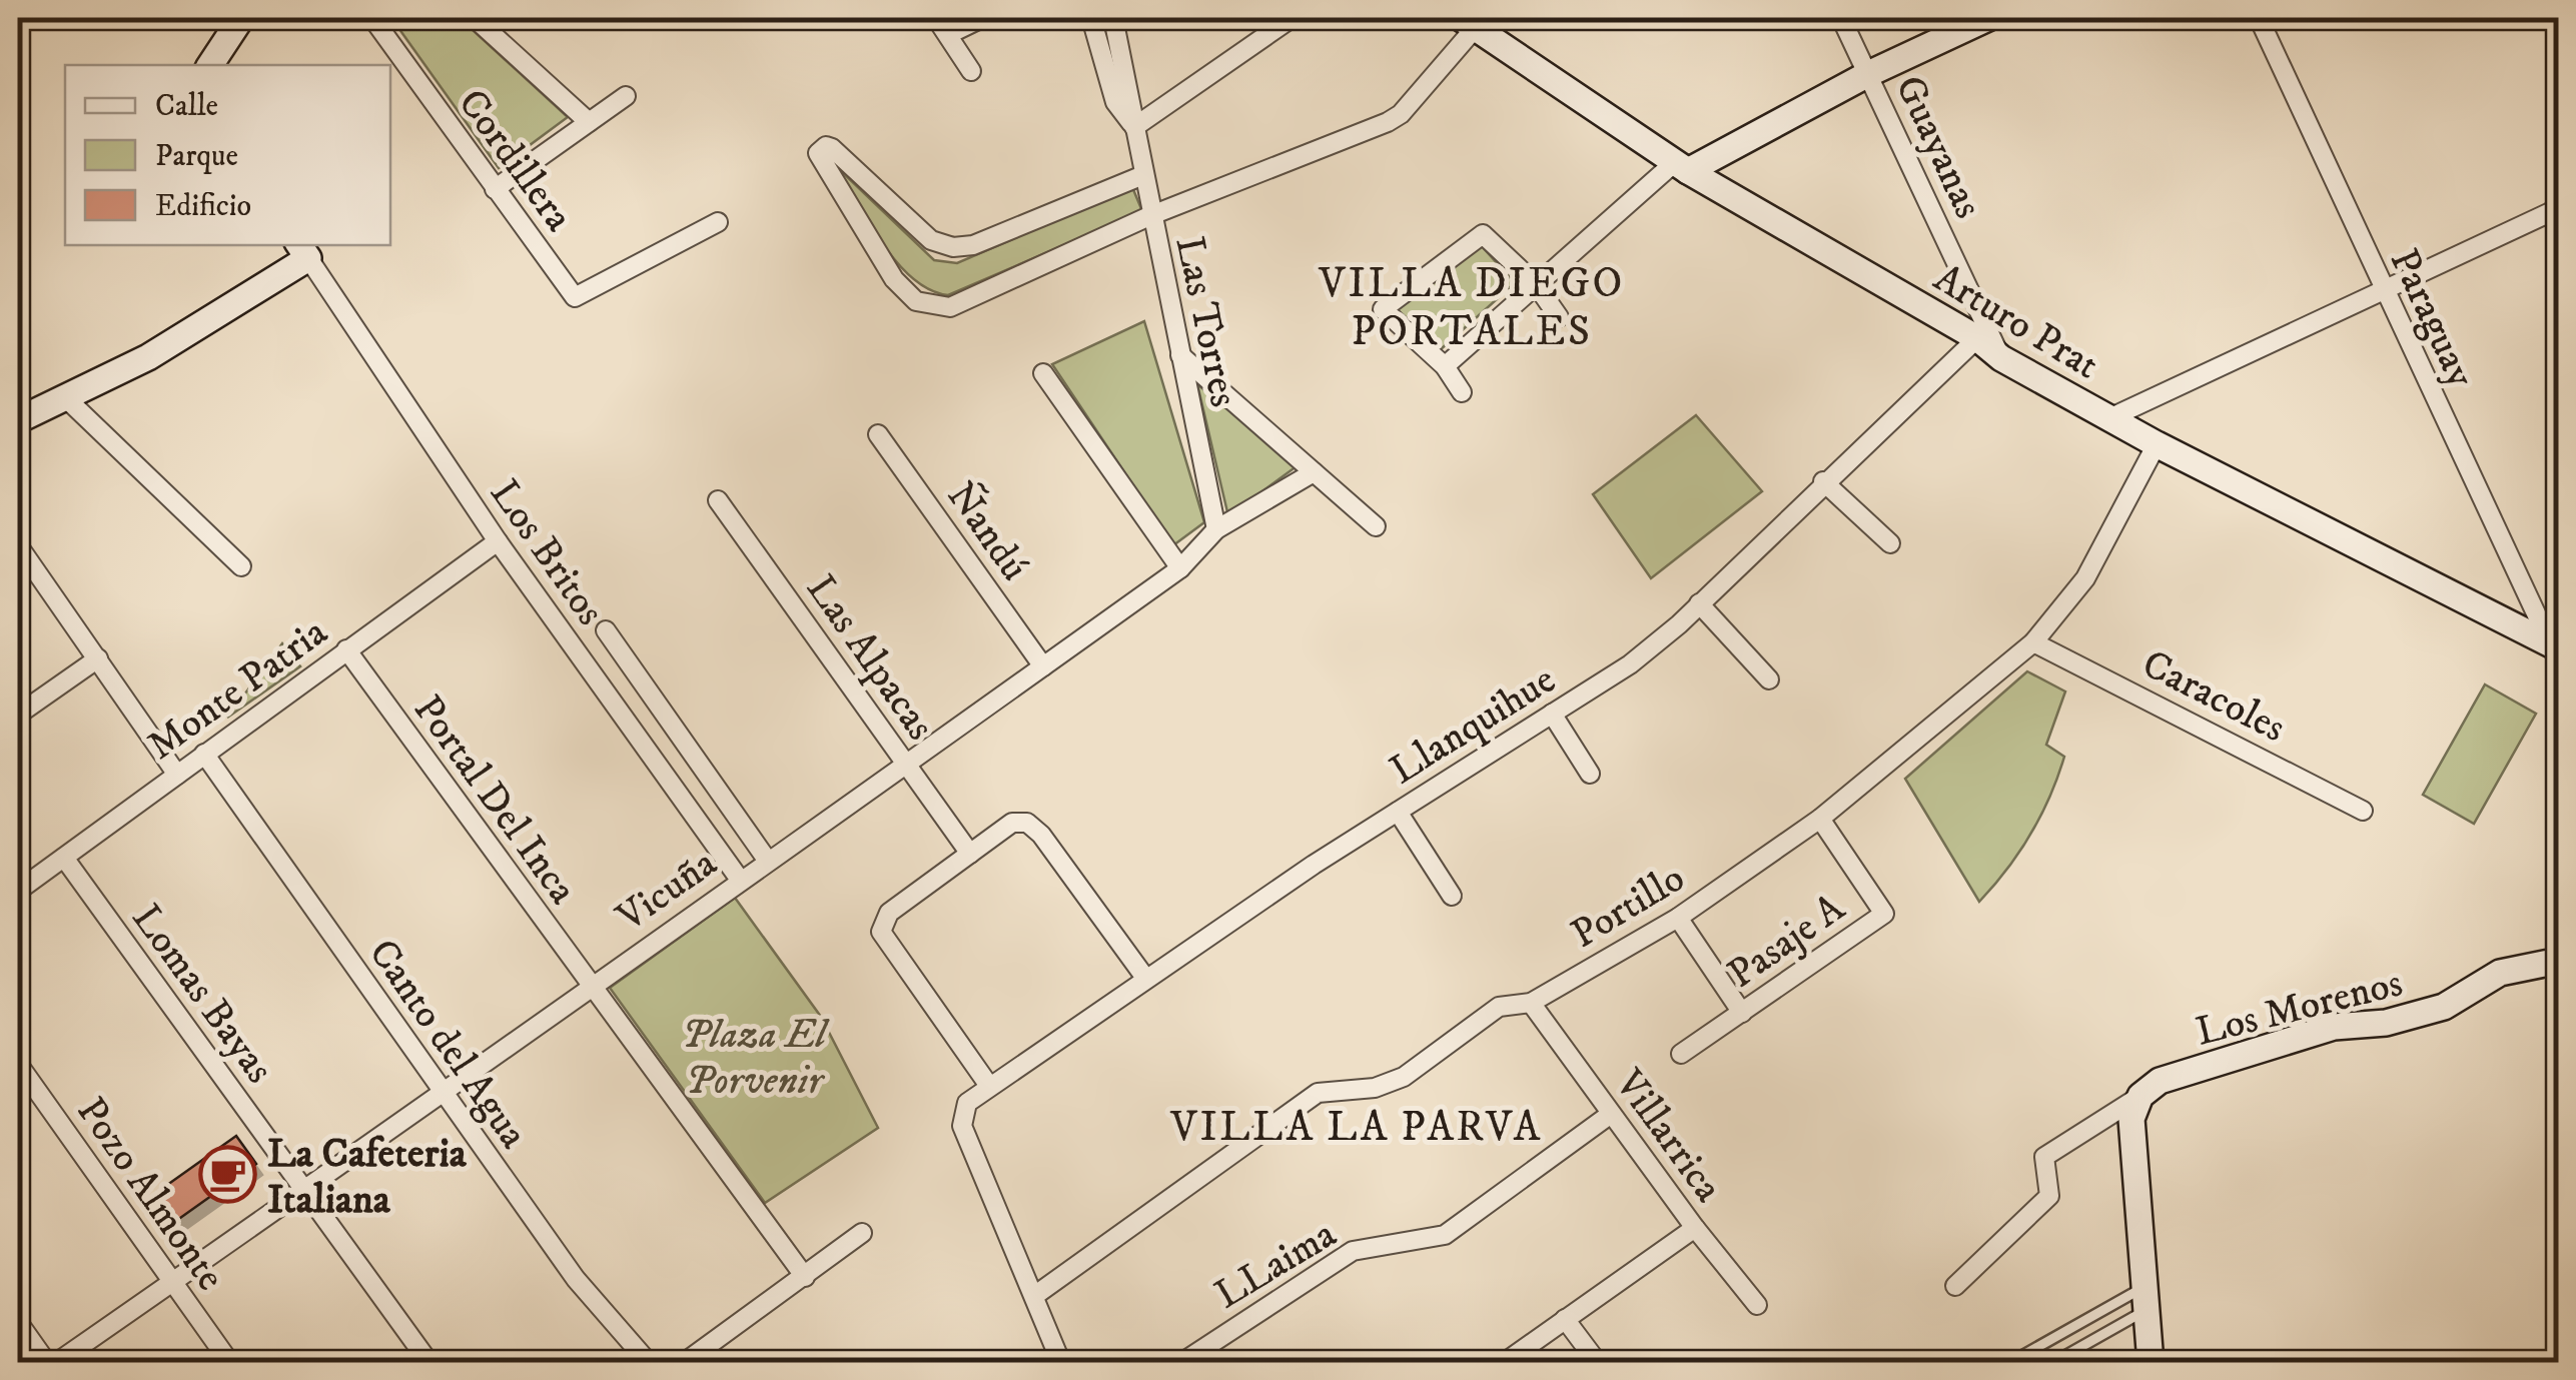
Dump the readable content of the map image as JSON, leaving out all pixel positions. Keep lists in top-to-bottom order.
{
  "streets": {
    "main road": ["Arturo Prat", "Los Morenos"],
    "street": [
      "Guayanas",
      "Cordillera",
      "Paraguay",
      "Las Torres",
      "Ñandú",
      "Los Britos",
      "Las Alpacas",
      "Monte Patria",
      "Caracoles",
      "Llanquihue",
      "Portal Del Inca",
      "Vicuña",
      "Portillo",
      "Pasaje A",
      "Lomas Bayas",
      "Canto del Agua",
      "Villarrica",
      "Pozo Almonte",
      "LLaima"
    ]
  },
  "crossings": [
    ["Guayanas", "Arturo Prat"],
    ["Paraguay", "Arturo Prat"],
    ["Arturo Prat", "Llanquihue"],
    ["Arturo Prat", "Portillo"],
    ["Las Torres", "Vicuña"],
    ["Ñandú", "Vicuña"],
    ["Los Britos", "Monte Patria"],
    ["Los Britos", "Vicuña"],
    ["Las Alpacas", "Vicuña"],
    ["Monte Patria", "Portal Del Inca"],
    ["Monte Patria", "Lomas Bayas"],
    ["Monte Patria", "Canto del Agua"],
    ["Caracoles", "Portillo"],
    ["Llanquihue", "Portillo"],
    ["Portal Del Inca", "Vicuña"],
    ["Vicuña", "Lomas Bayas"],
    ["Vicuña", "Canto del Agua"],
    ["Vicuña", "Pozo Almonte"],
    ["Portillo", "Pasaje A"],
    ["Portillo", "Villarrica"],
    ["Villarrica", "LLaima"]
  ],
  "districts": ["VILLA DIEGO PORTALES", "VILLA LA PARVA"],
  "parks": ["Plaza El Porvenir"],
  "places": {
    "cafe": ["La Cafeteria Italiana"]
  },
  "legend": ["Calle", "Parque", "Edificio"]
}
